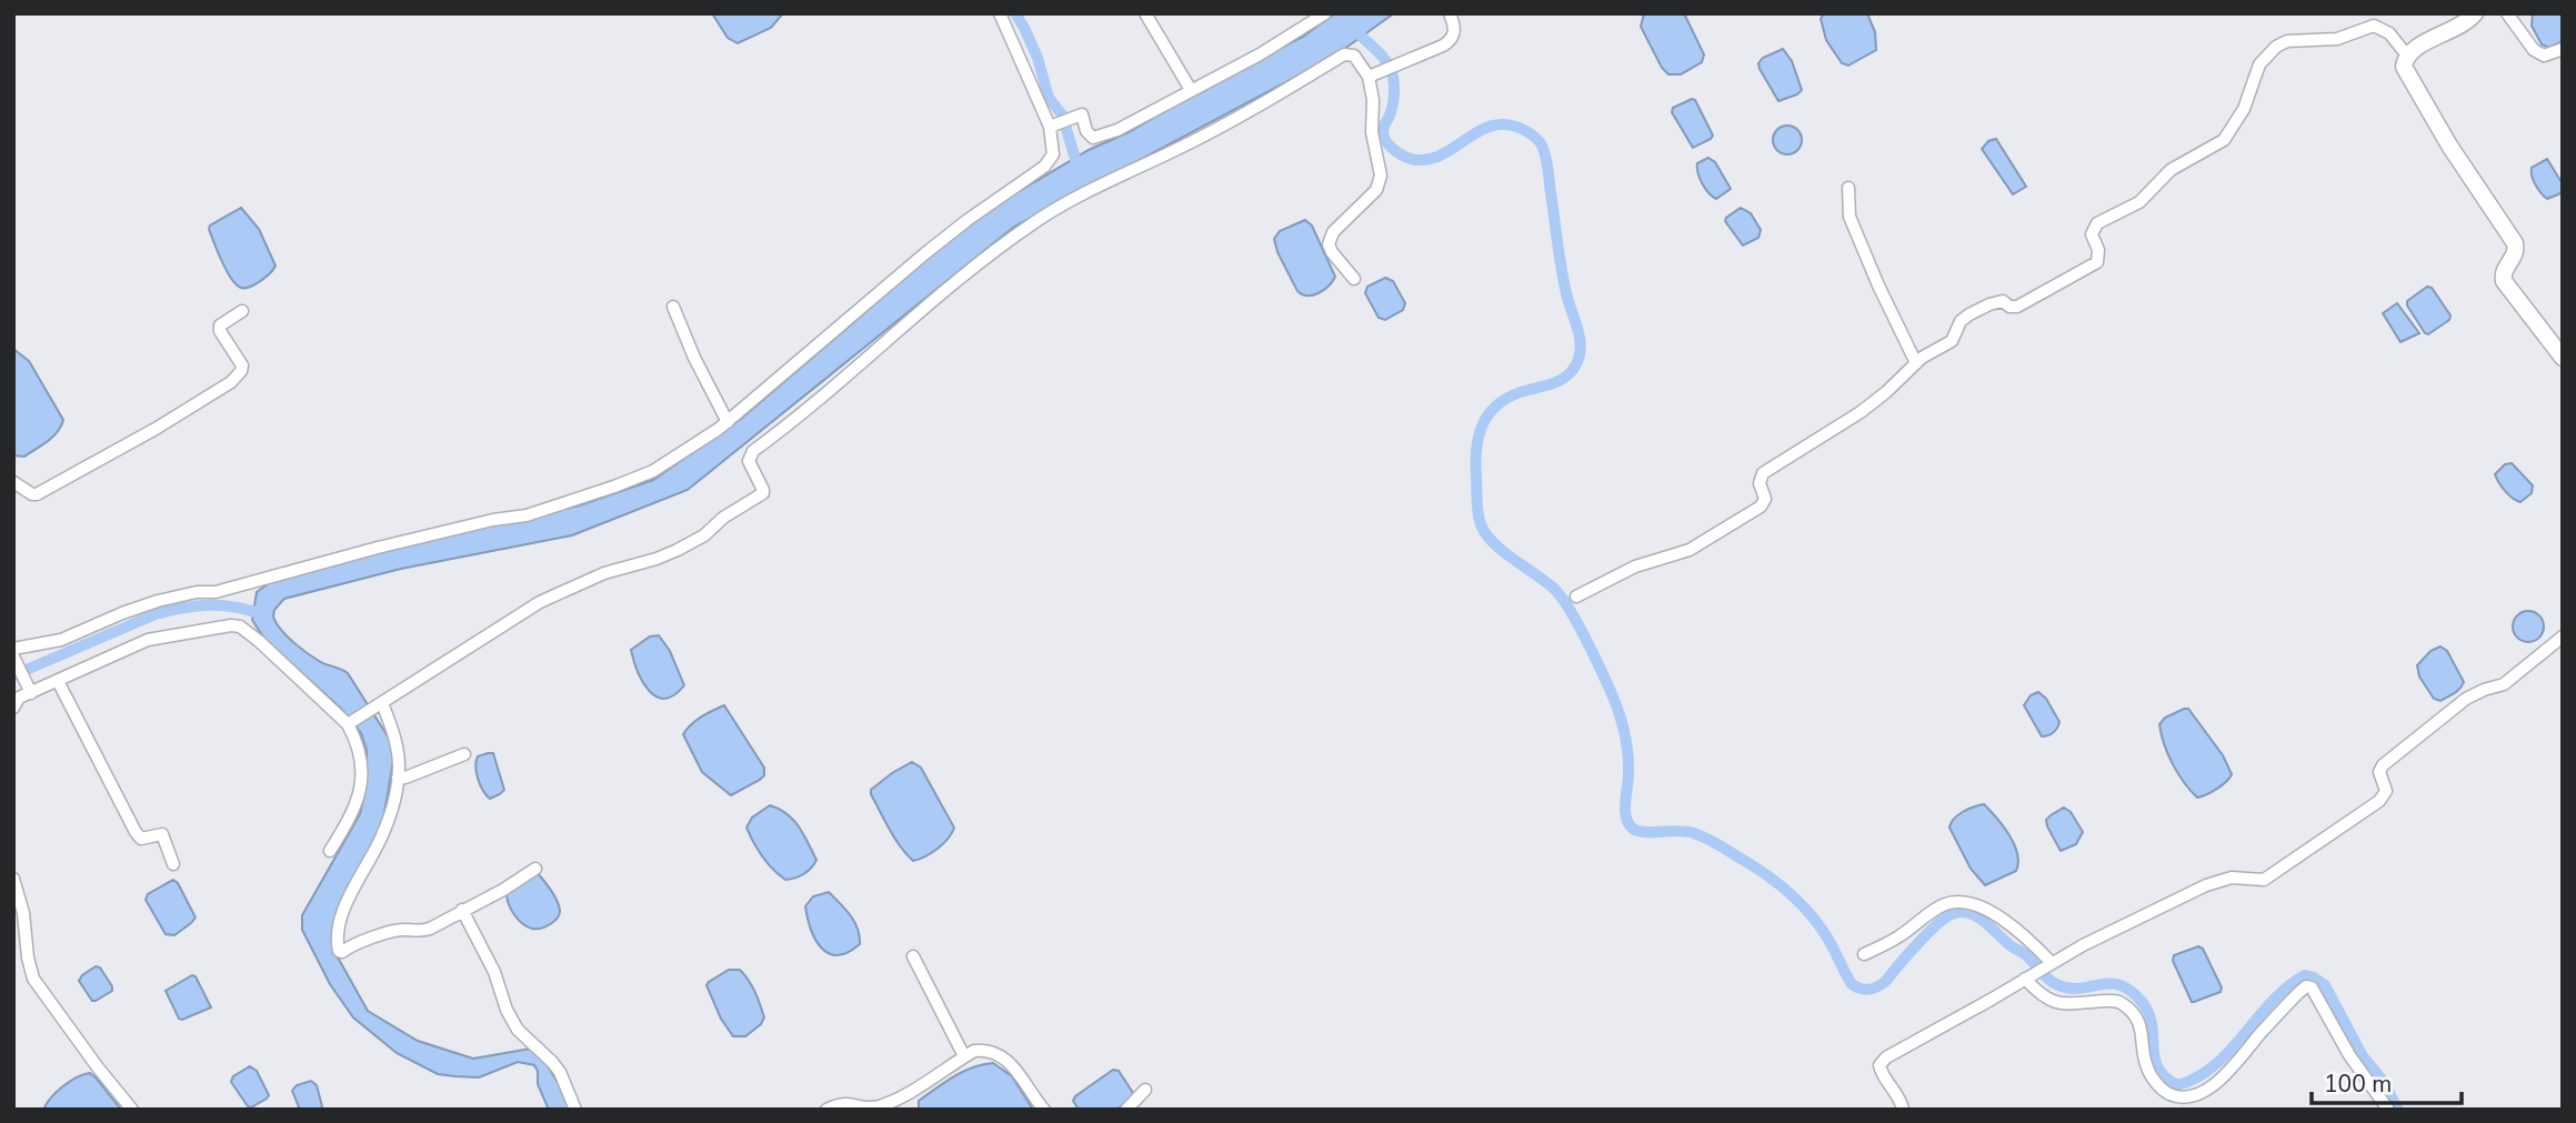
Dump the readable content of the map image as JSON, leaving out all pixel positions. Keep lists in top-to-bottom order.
{
  "scale_bar": "100 m"
}
